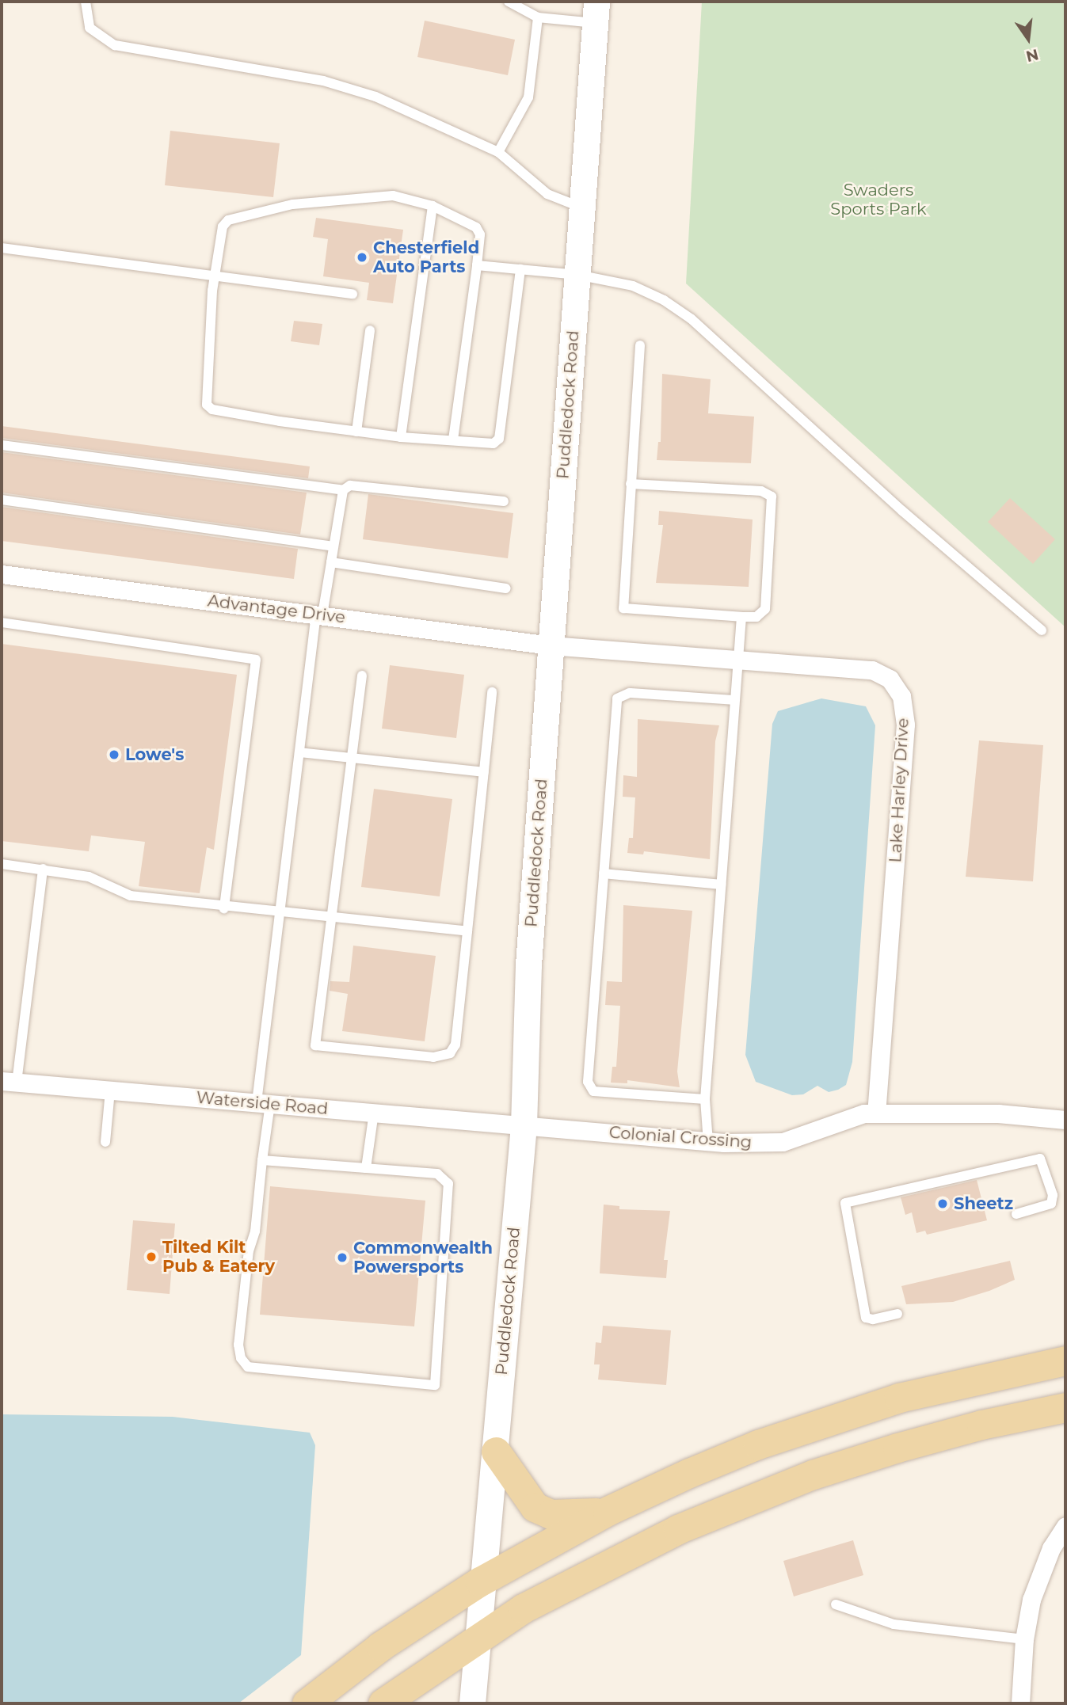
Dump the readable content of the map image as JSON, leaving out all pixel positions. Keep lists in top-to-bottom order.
{
  "streets": {
    "main road": ["Puddledock Road"],
    "street": [
      "Advantage Drive",
      "Lake Harley Drive",
      "Waterside Road",
      "Colonial Crossing"
    ]
  },
  "crossings": [
    ["Puddledock Road", "Advantage Drive"],
    ["Puddledock Road", "Lake Harley Drive"],
    ["Puddledock Road", "Waterside Road"],
    ["Puddledock Road", "Colonial Crossing"],
    ["Advantage Drive", "Lake Harley Drive"],
    ["Lake Harley Drive", "Colonial Crossing"],
    ["Waterside Road", "Colonial Crossing"]
  ],
  "parks": ["Swaders Sports Park"],
  "places": [
    "Chesterfield Auto Parts",
    "Lowe's",
    "Sheetz",
    "Tilted Kilt Pub & Eatery",
    "Commonwealth Powersports"
  ],
  "north": "bottom"
}
